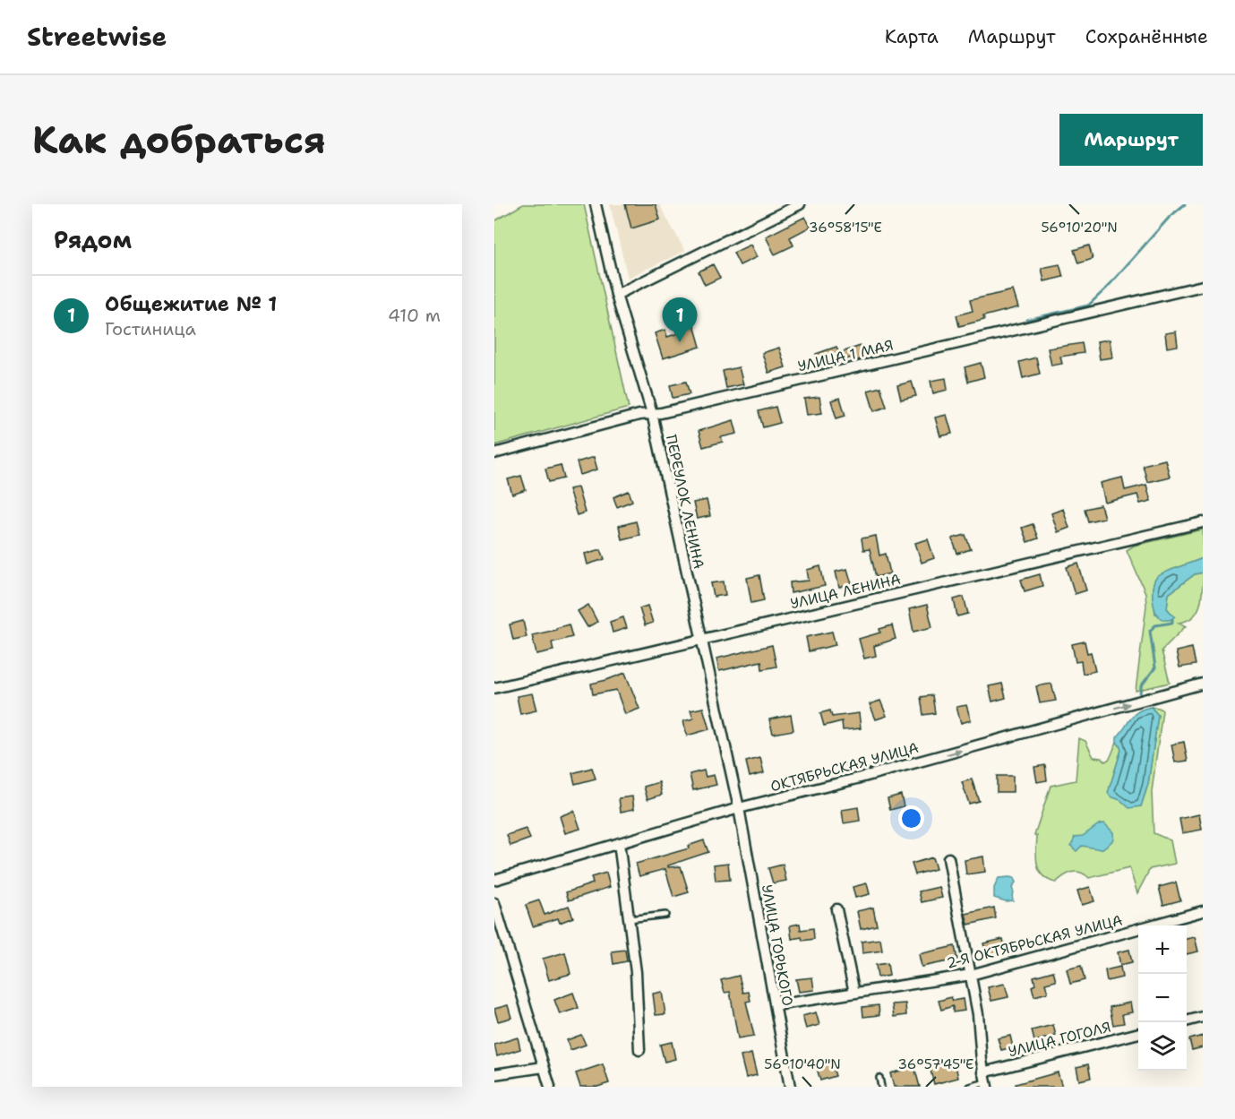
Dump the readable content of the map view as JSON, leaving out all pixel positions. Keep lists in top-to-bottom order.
{
  "streets": {
    "street": [
      "УЛИЦА 1 МАЯ",
      "ПЕРЕУЛОК ЛЕНИНА",
      "УЛИЦА ЛЕНИНА",
      "ОКТЯБРЬСКАЯ УЛИЦА",
      "2-Я ОКТЯБРЬСКАЯ УЛИЦА",
      "УЛИЦА ГОРЬКОГО",
      "УЛИЦА ГОГОЛЯ"
    ]
  },
  "crossings": [
    ["УЛИЦА 1 МАЯ", "ПЕРЕУЛОК ЛЕНИНА"],
    ["ПЕРЕУЛОК ЛЕНИНА", "УЛИЦА ЛЕНИНА"],
    ["ПЕРЕУЛОК ЛЕНИНА", "ОКТЯБРЬСКАЯ УЛИЦА"],
    ["ПЕРЕУЛОК ЛЕНИНА", "УЛИЦА ГОРЬКОГО"],
    ["ОКТЯБРЬСКАЯ УЛИЦА", "УЛИЦА ГОРЬКОГО"],
    ["2-Я ОКТЯБРЬСКАЯ УЛИЦА", "УЛИЦА ГОРЬКОГО"]
  ],
  "one_way": ["ОКТЯБРЬСКАЯ УЛИЦА"],
  "page": {
    "header": "Streetwise",
    "nav": ["Карта", "Маршрут", "Сохранённые"],
    "buttons": "Маршрут",
    "title": "Как добраться",
    "heading": "Рядом",
    "list": [
      {
        "mark": "1",
        "name": "Общежитие № 1",
        "note": "Гостиница",
        "value": "410 m"
      }
    ],
    "pins": "1",
    "map_buttons": ["+", "−"]
  },
  "coordinates": [
    "36°58'15\"E",
    "56°10'20\"N",
    "36°57'45\"E",
    "56°10'40\"N"
  ]
}
